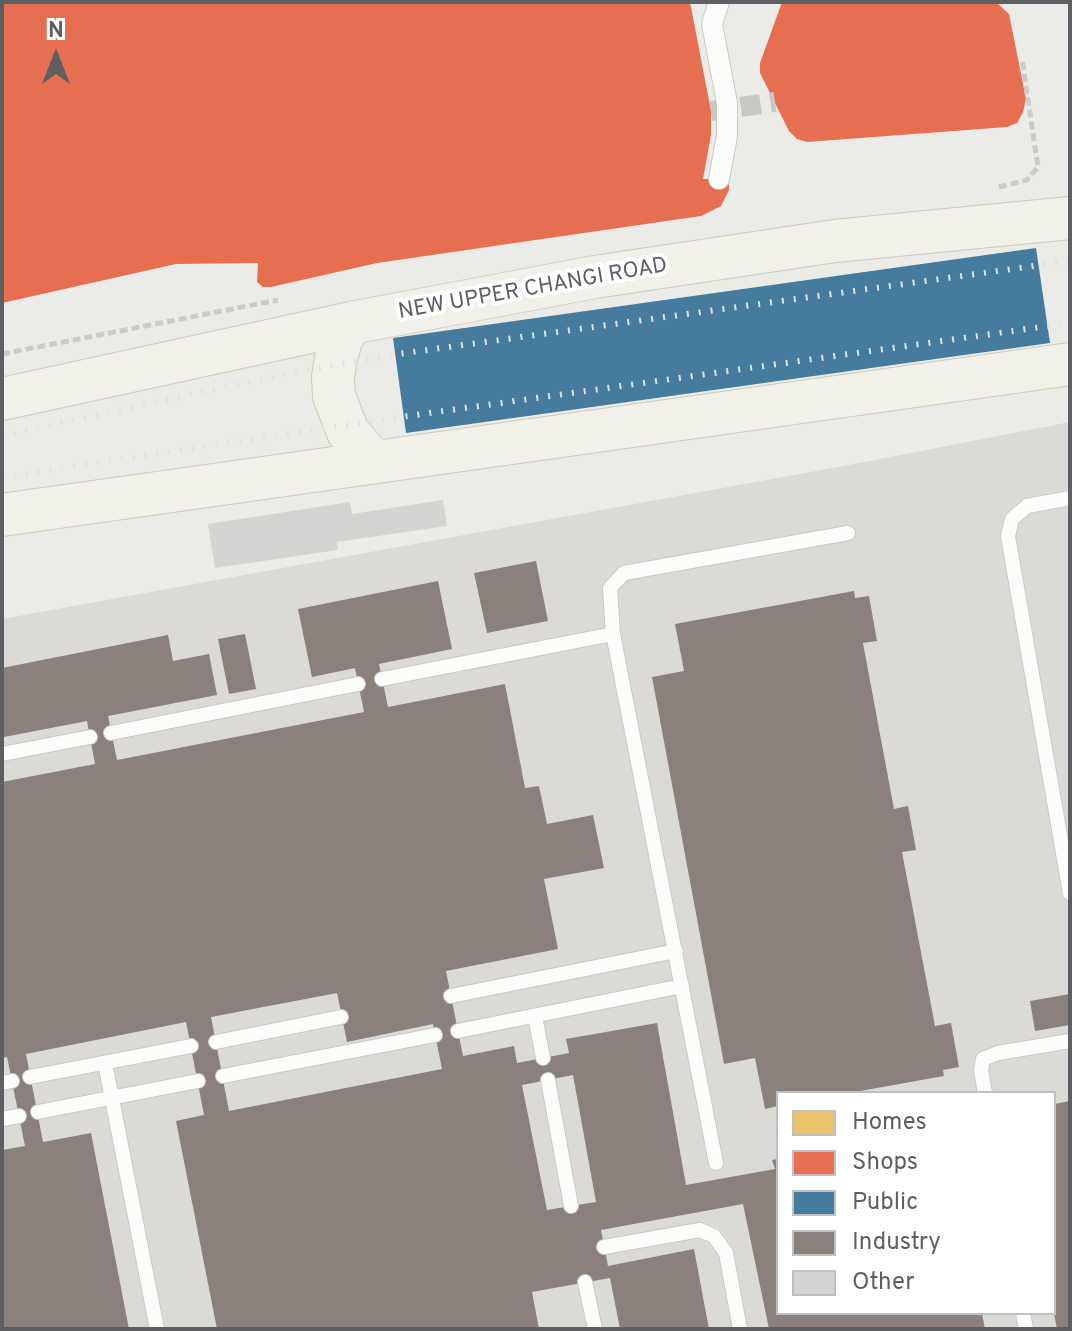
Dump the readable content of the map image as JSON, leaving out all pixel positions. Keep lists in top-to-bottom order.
{
  "streets": {
    "main road": ["NEW UPPER CHANGI ROAD"]
  },
  "legend": [
    "Homes",
    "Shops",
    "Public",
    "Industry",
    "Other"
  ],
  "north": "top"
}
